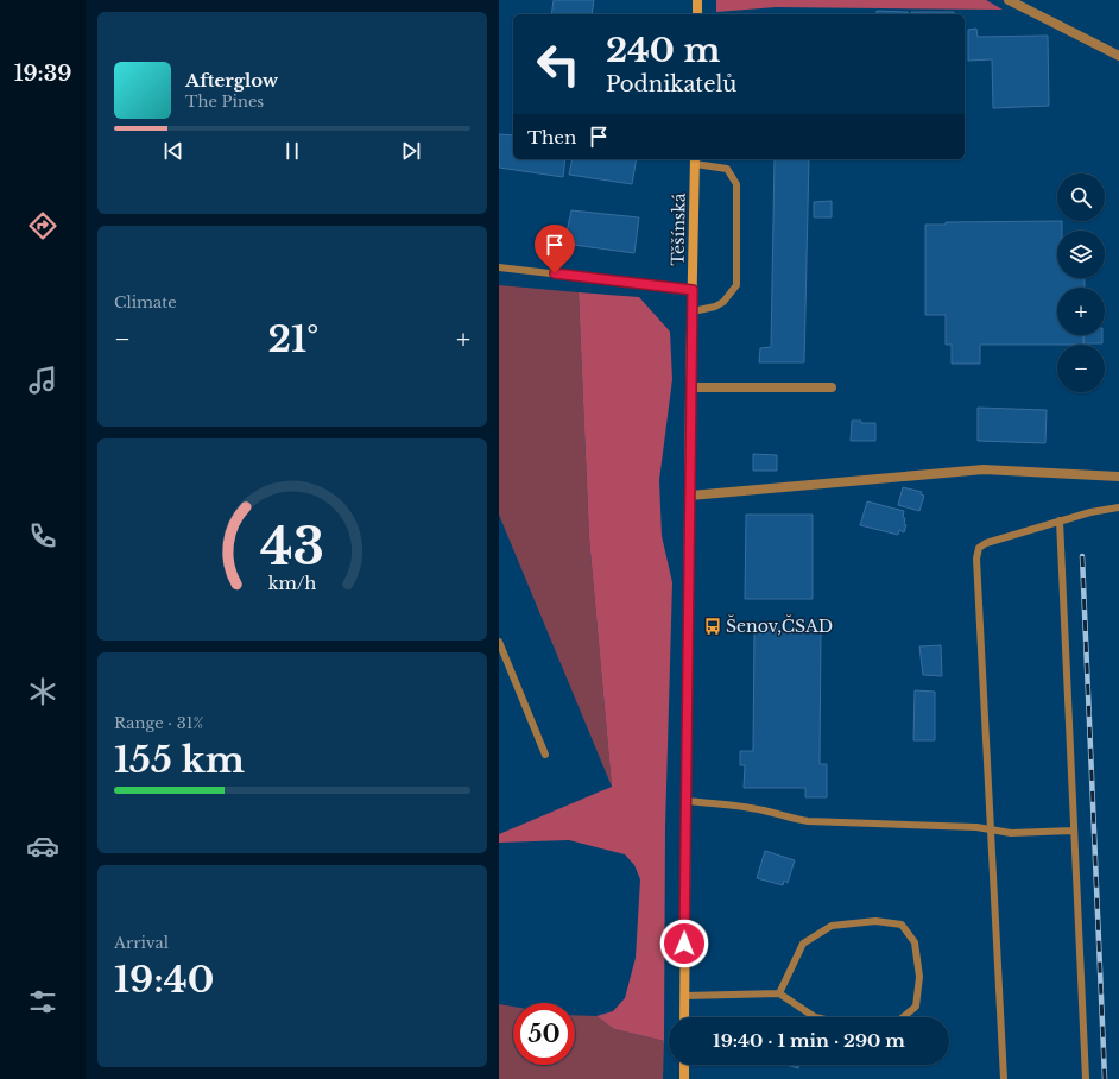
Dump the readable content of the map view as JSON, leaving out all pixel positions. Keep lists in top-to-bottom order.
{
  "streets": {
    "main road": ["Těšínská"]
  },
  "places": {
    "bus stop": ["Šenov,ČSAD"]
  },
  "page": {
    "tabs": "19:39",
    "turn": ["240 m", "Podnikatelů"],
    "song": ["Afterglow", "The Pines"],
    "then": "Then",
    "map_buttons": ["+", "−"],
    "tile": [
      "Climate",
      ["Range · 31%", "155 km"],
      ["Arrival", "19:40"]
    ],
    "heat": ["−", "21°", "+"],
    "limit": "50",
    "trip": "19:40 · 1 min · 290 m",
    "gauge": ["43", "km/h"]
  }
}
